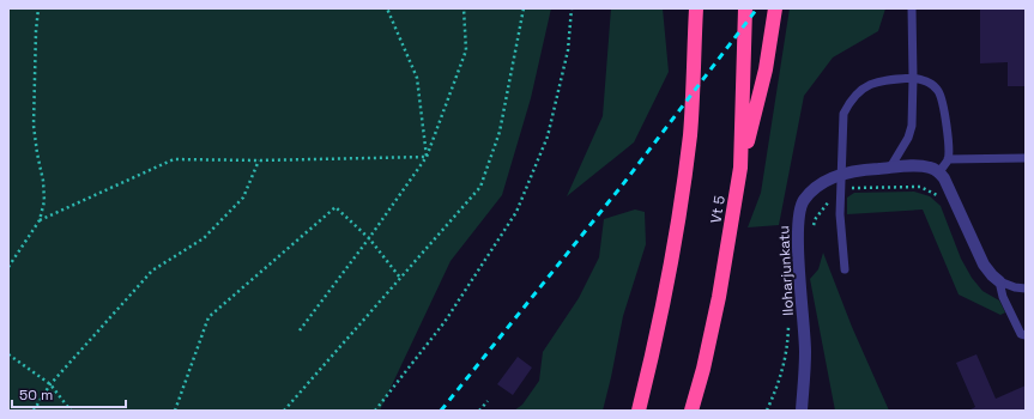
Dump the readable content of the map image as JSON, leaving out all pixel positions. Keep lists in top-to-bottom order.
{
  "streets": {
    "highway": ["Vt 5"],
    "street": ["Iloharjunkatu"]
  },
  "scale_bar": "50 m"
}
